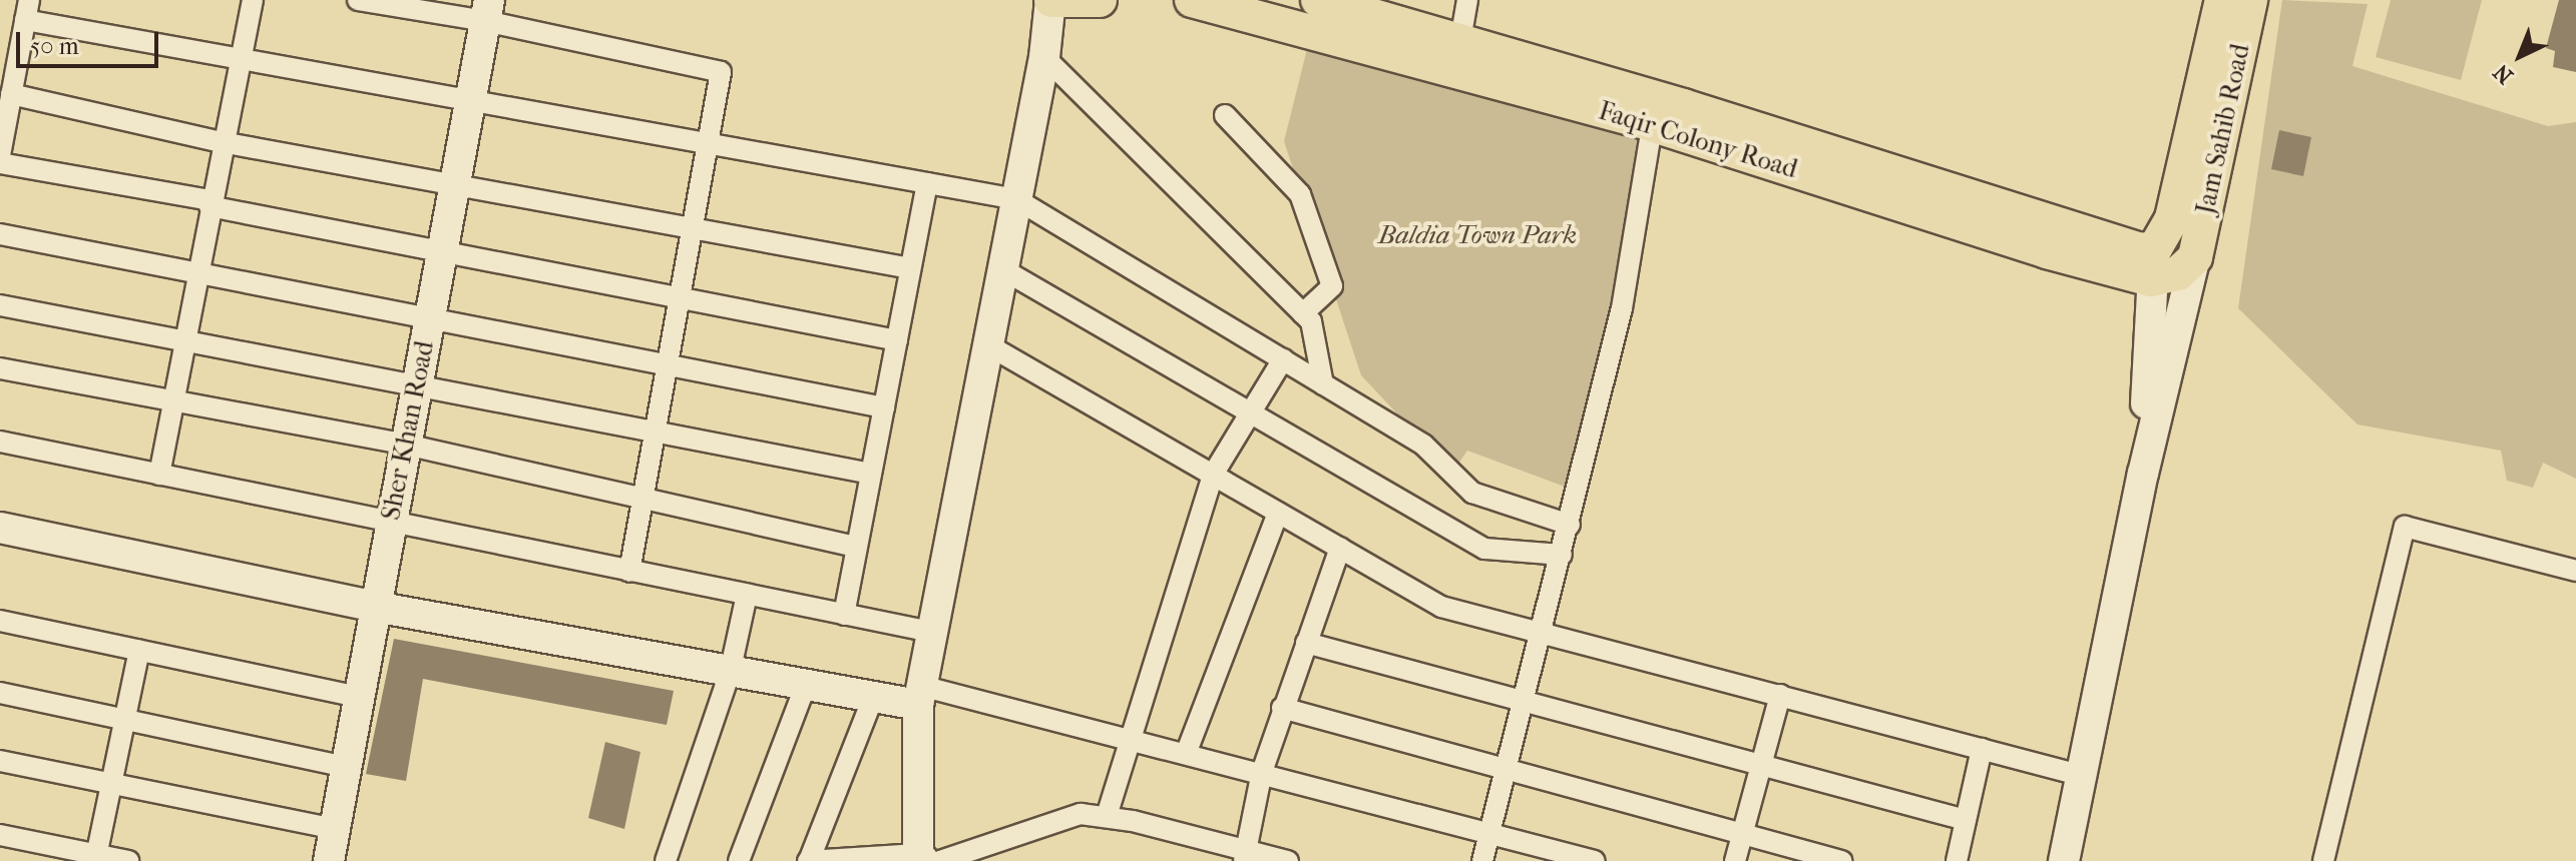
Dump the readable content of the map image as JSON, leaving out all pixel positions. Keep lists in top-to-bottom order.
{
  "streets": {
    "main road": ["Jam Sahib Road", "Faqir Colony Road"],
    "street": ["Sher Khan Road"]
  },
  "crossings": [
    ["Jam Sahib Road", "Faqir Colony Road"]
  ],
  "parks": ["Baldia Town Park"],
  "scale_bar": "50 m",
  "north": "bottom left"
}
